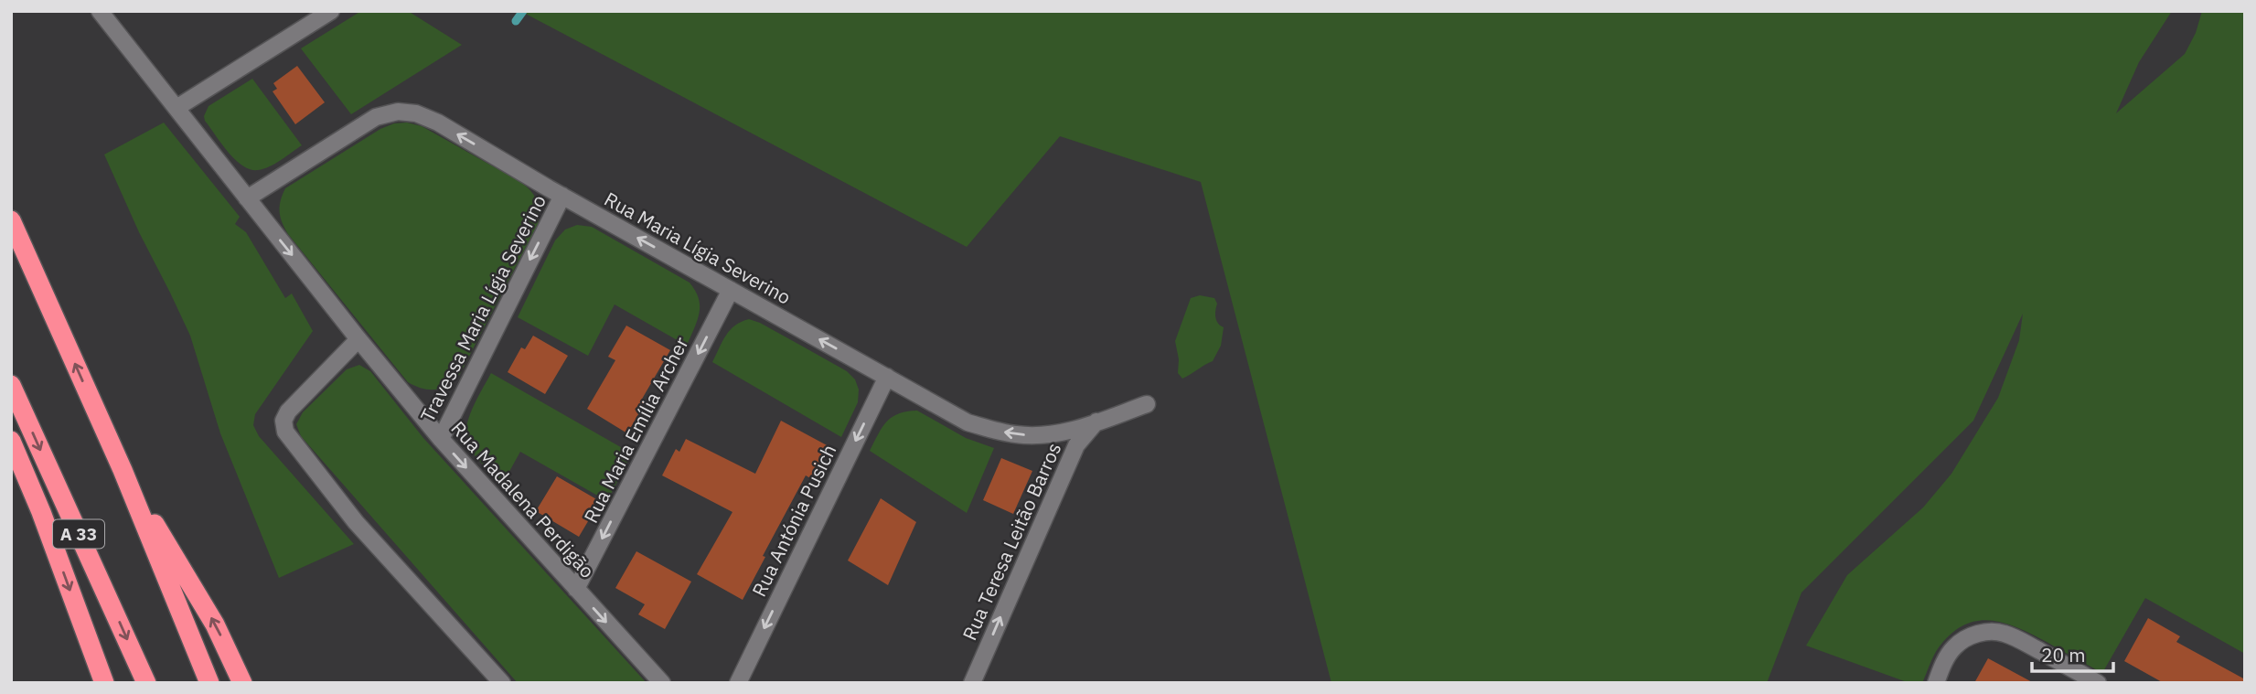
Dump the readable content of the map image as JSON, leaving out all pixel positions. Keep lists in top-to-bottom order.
{
  "streets": {
    "highway": ["A 33"],
    "street": [
      "Rua Maria Lígia Severino",
      "Travessa Maria Lígia Severino",
      "Rua Maria Emília Archer",
      "Rua Madalena Perdigão",
      "Rua Antónia Pusich",
      "Rua Teresa Leitão Barros"
    ]
  },
  "crossings": [
    ["Rua Maria Lígia Severino", "Travessa Maria Lígia Severino"],
    ["Rua Maria Lígia Severino", "Rua Maria Emília Archer"],
    ["Rua Maria Lígia Severino", "Rua Madalena Perdigão"],
    ["Rua Maria Lígia Severino", "Rua Antónia Pusich"],
    ["Rua Maria Lígia Severino", "Rua Teresa Leitão Barros"],
    ["Travessa Maria Lígia Severino", "Rua Madalena Perdigão"],
    ["Rua Maria Emília Archer", "Rua Madalena Perdigão"]
  ],
  "one_way": [
    "Rua Maria Lígia Severino",
    "Travessa Maria Lígia Severino",
    "Rua Maria Emília Archer",
    "Rua Madalena Perdigão",
    "Rua Antónia Pusich",
    "Rua Teresa Leitão Barros"
  ],
  "scale_bar": "20 m"
}
